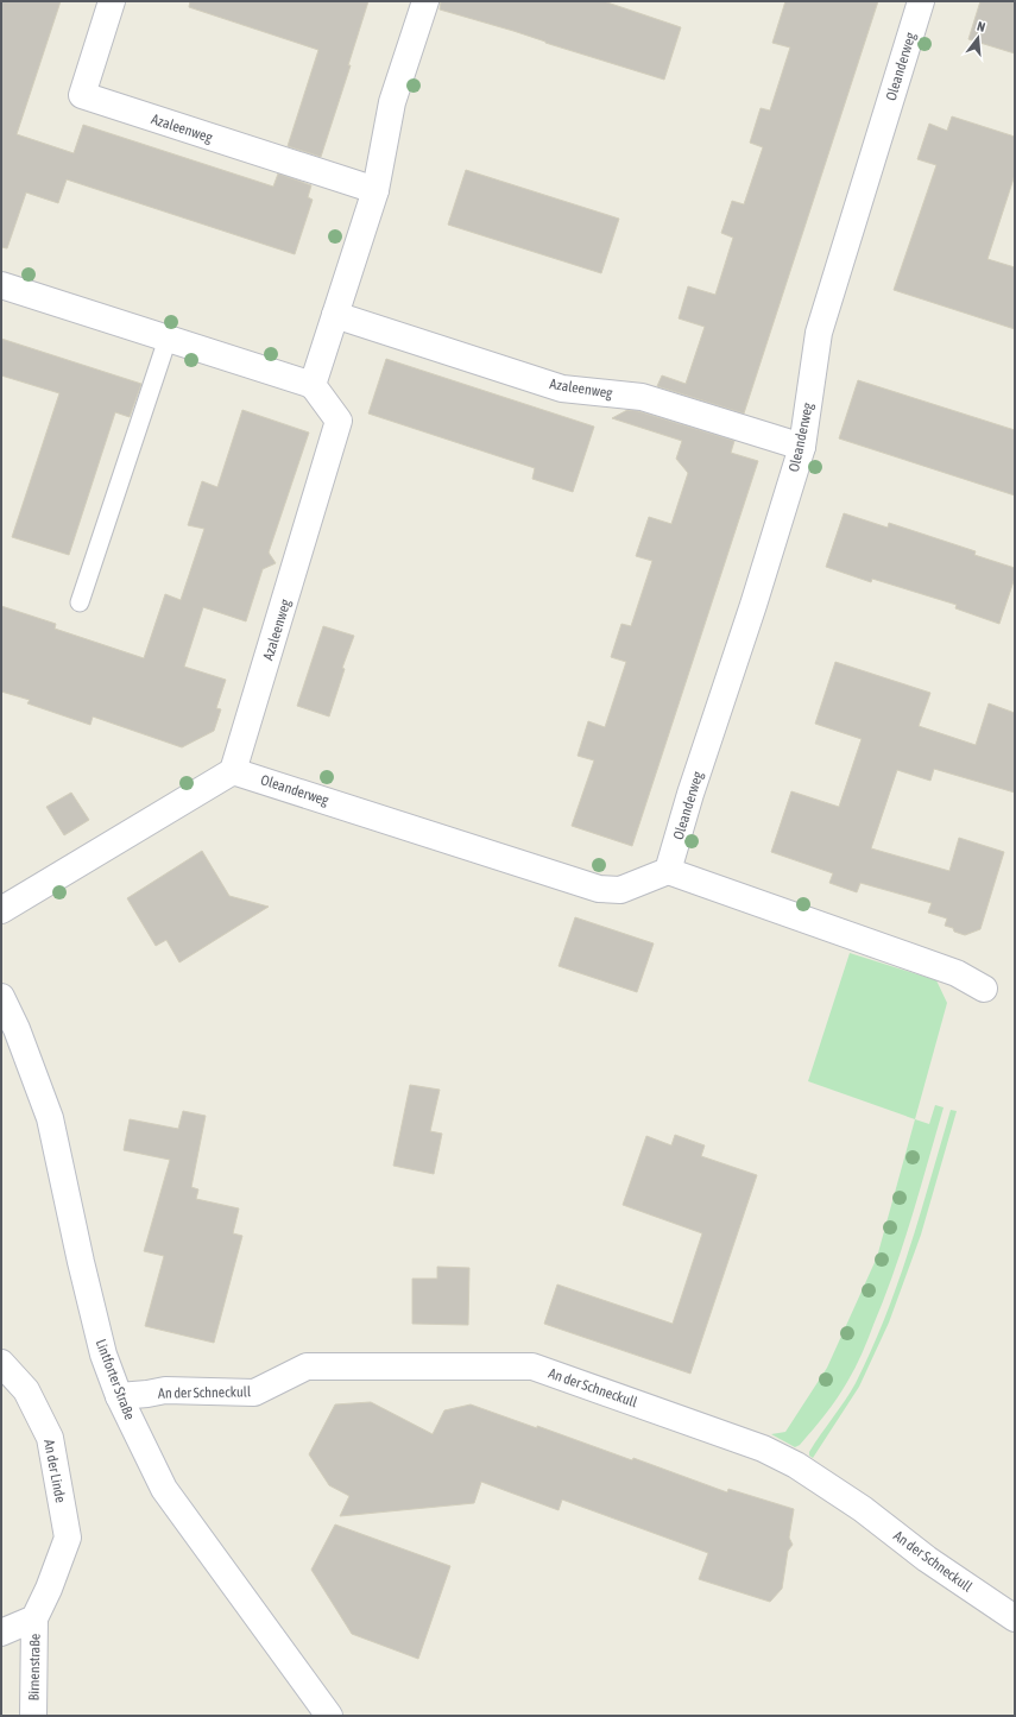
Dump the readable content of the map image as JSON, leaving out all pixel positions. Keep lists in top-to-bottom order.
{
  "streets": {
    "street": [
      "Oleanderweg",
      "Azaleenweg",
      "Lintforter Straße",
      "An der Schneckull",
      "An der Linde",
      "Birnenstraße"
    ]
  },
  "crossings": [
    ["Oleanderweg", "Azaleenweg"],
    ["Lintforter Straße", "An der Schneckull"],
    ["An der Linde", "Birnenstraße"]
  ],
  "north": "top"
}
